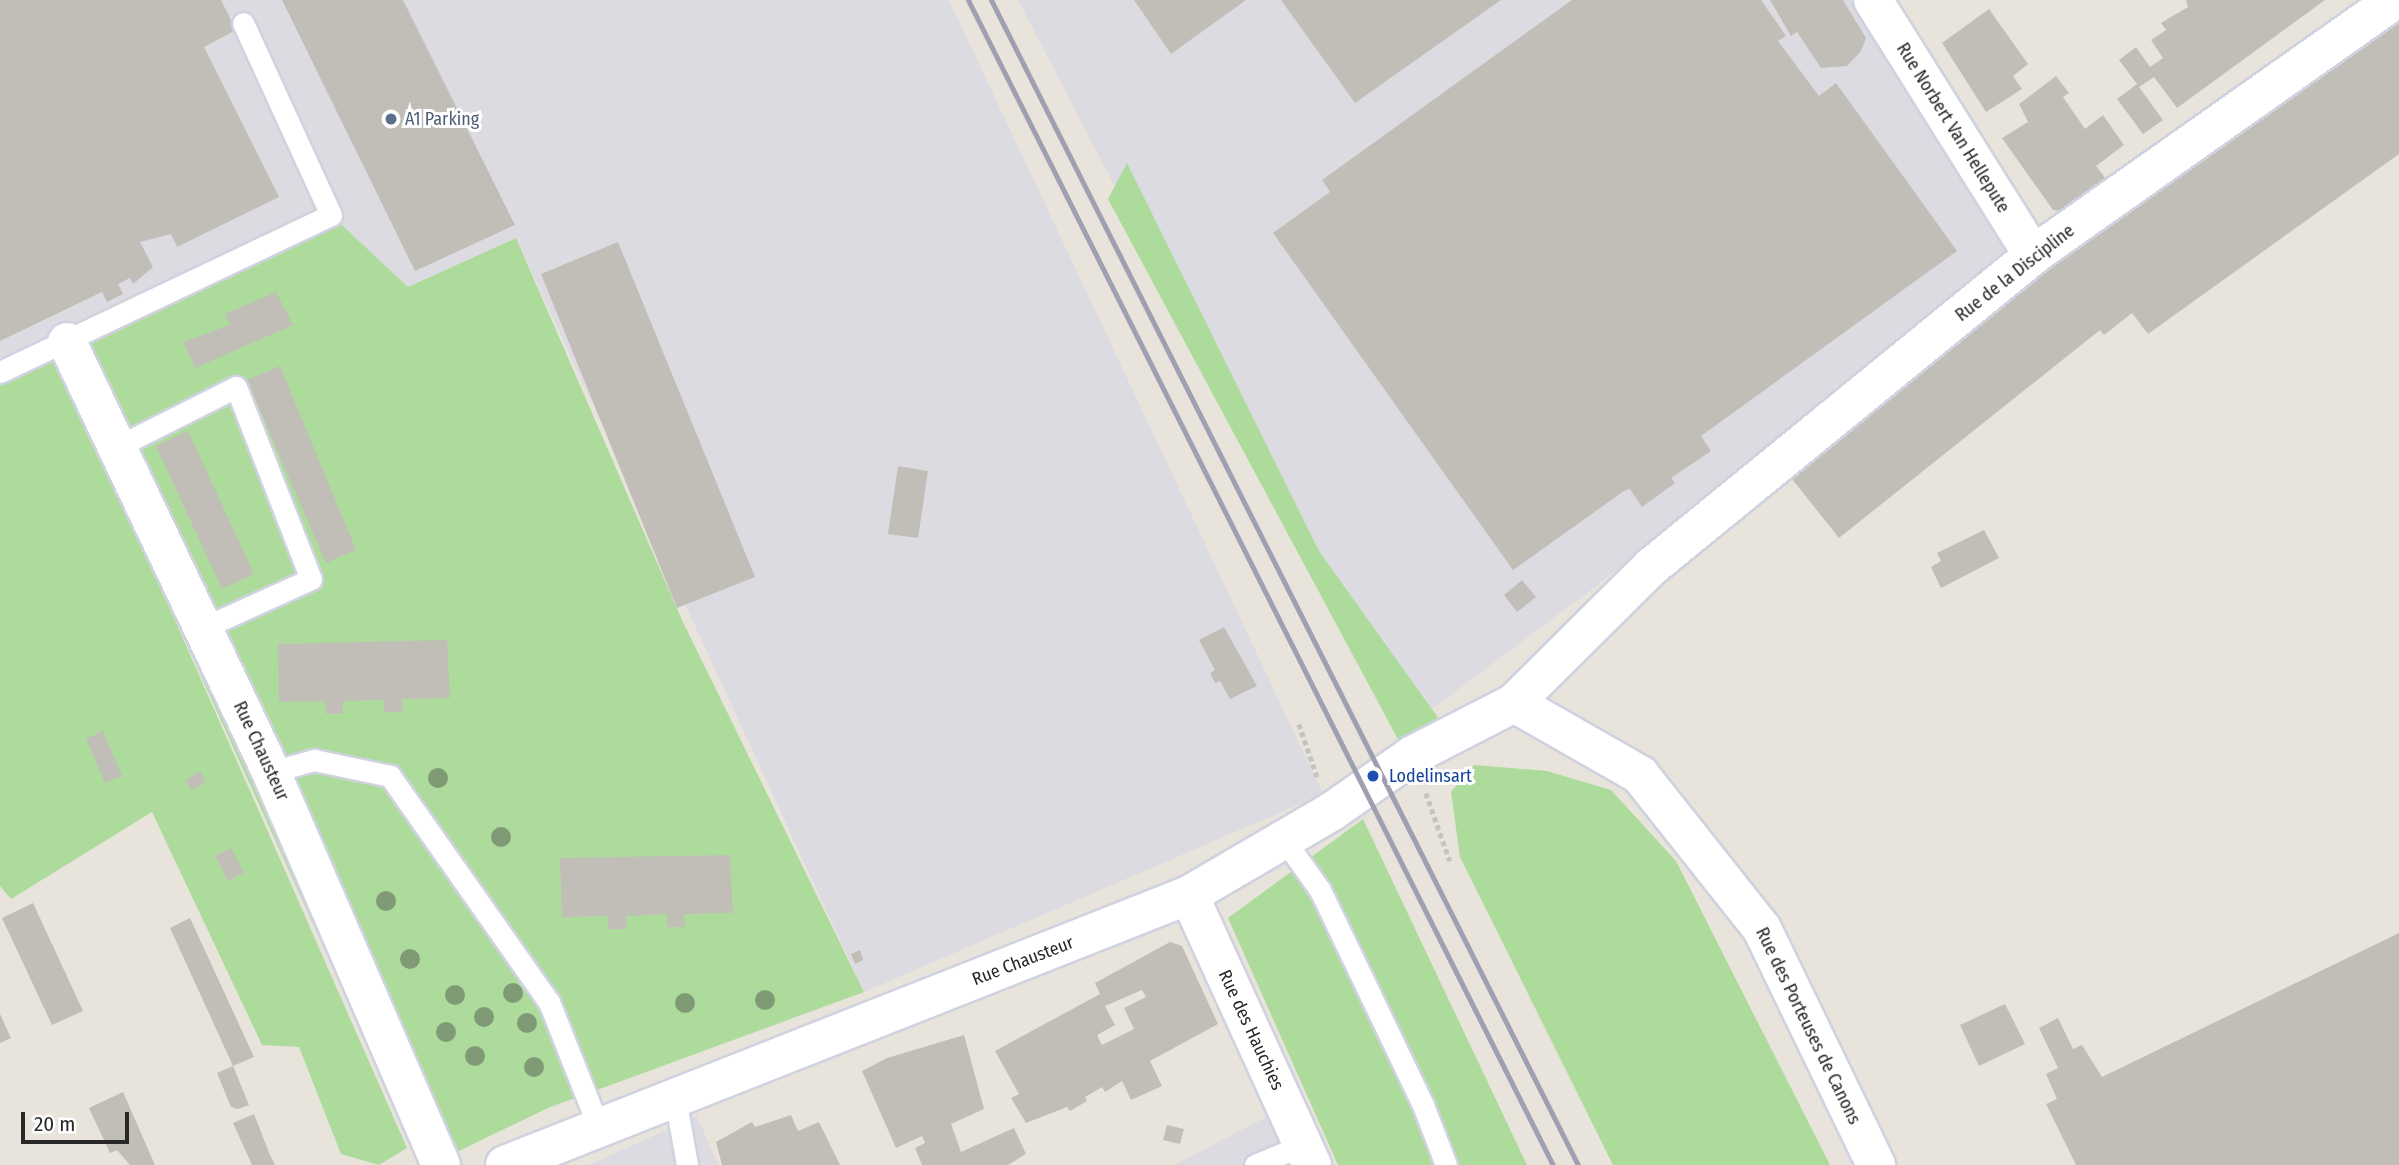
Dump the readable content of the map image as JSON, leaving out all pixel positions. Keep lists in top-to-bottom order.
{
  "streets": {
    "street": [
      "Rue Norbert Van Hellepute",
      "Rue de la Discipline",
      "Rue Chausteur",
      "Rue des Porteuses de Canons",
      "Rue des Hauchies"
    ]
  },
  "crossings": [
    ["Rue Norbert Van Hellepute", "Rue de la Discipline"],
    ["Rue de la Discipline", "Rue Chausteur"],
    ["Rue de la Discipline", "Rue des Porteuses de Canons"],
    ["Rue Chausteur", "Rue des Porteuses de Canons"],
    ["Rue Chausteur", "Rue des Hauchies"]
  ],
  "places": ["A1 Parking", "Lodelinsart"],
  "scale_bar": "20 m"
}
